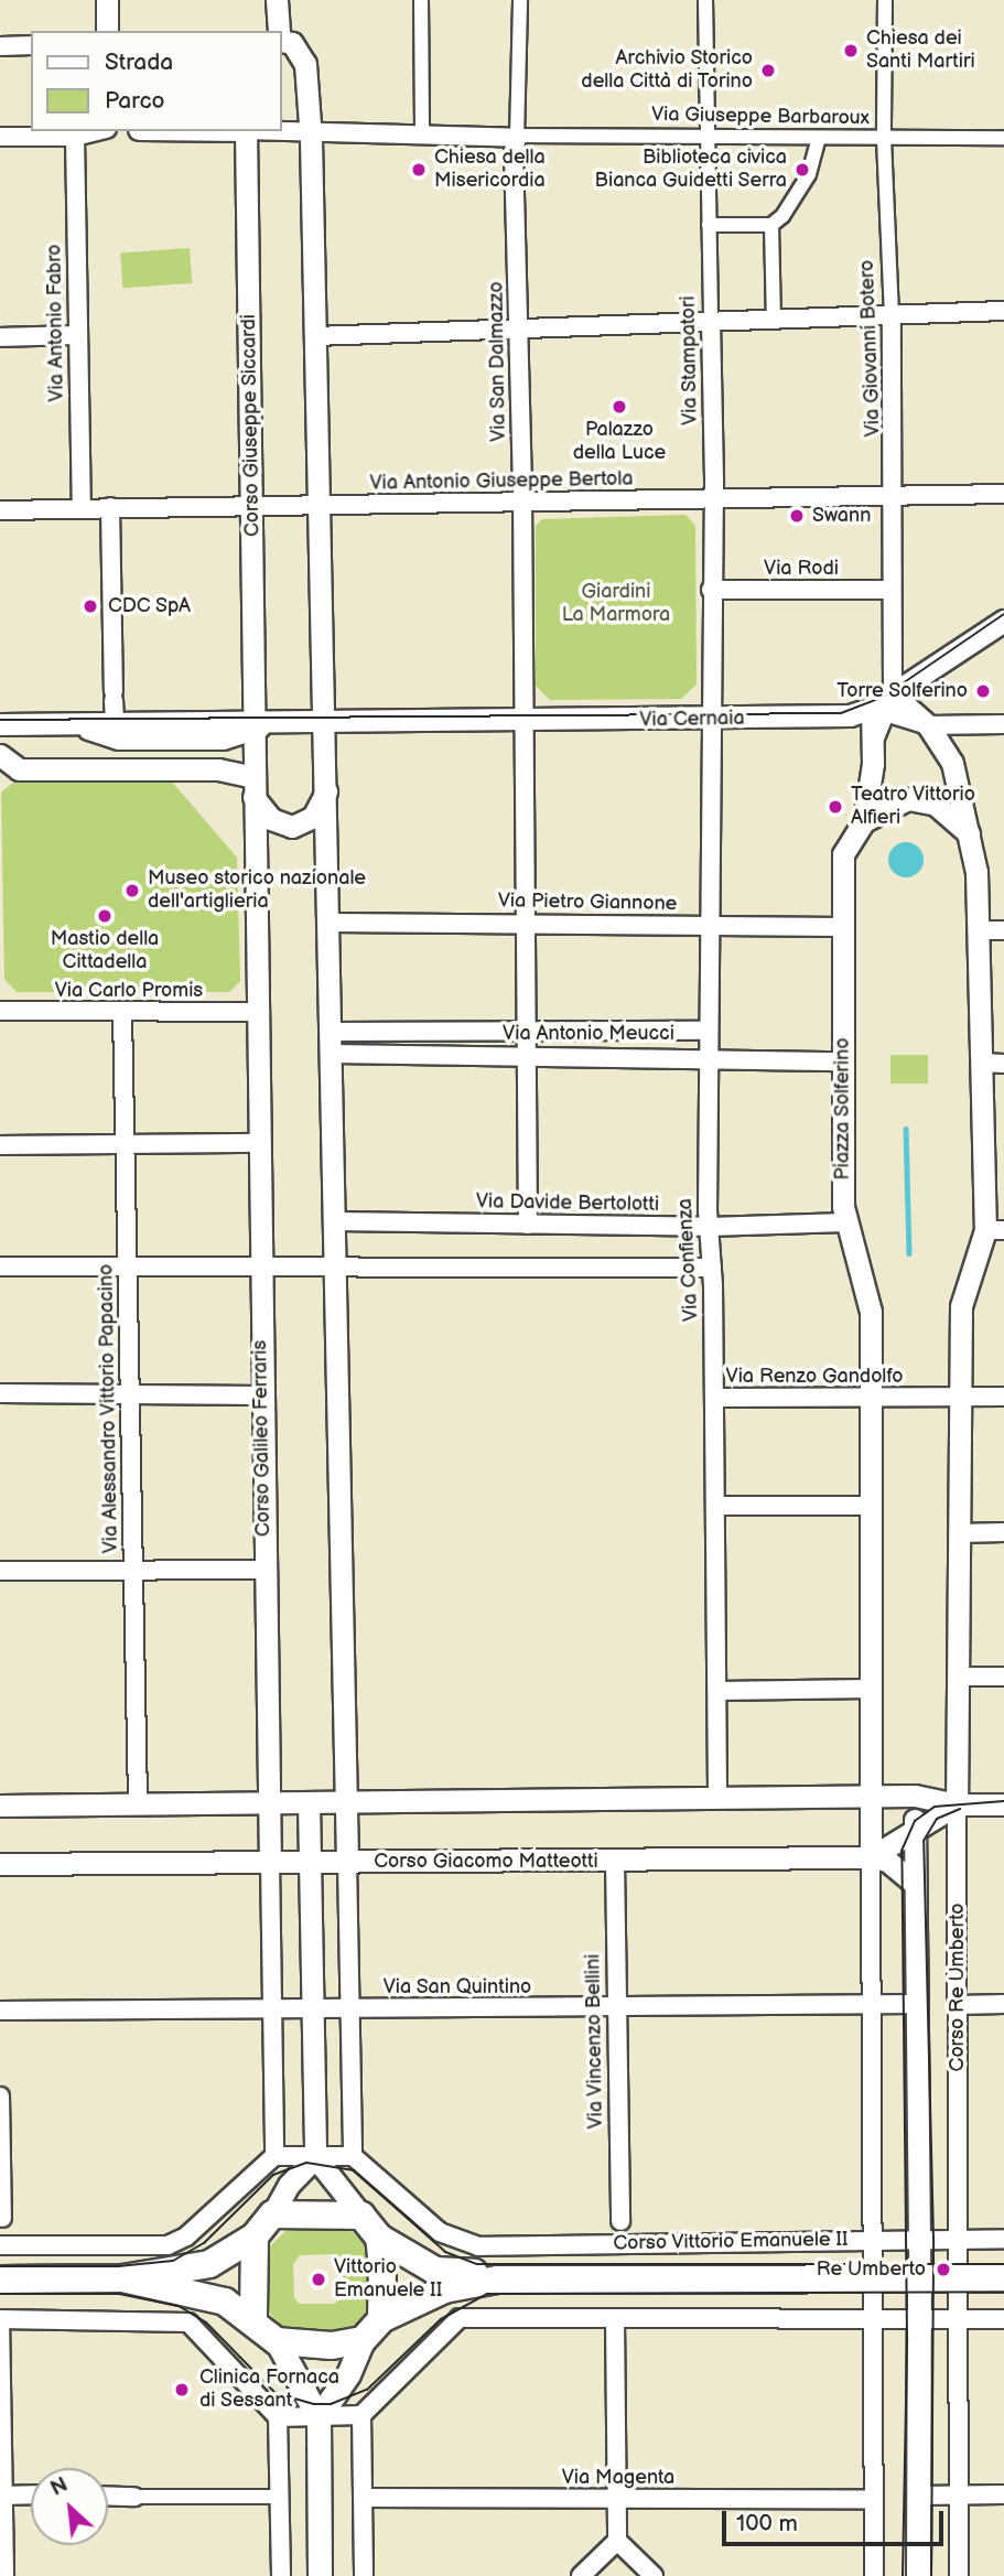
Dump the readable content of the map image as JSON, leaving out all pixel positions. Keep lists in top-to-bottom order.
{
  "streets": {
    "main road": ["Corso Vittorio Emanuele II"],
    "street": [
      "Via Giuseppe Barbaroux",
      "Via Antonio Fabro",
      "Via Giovanni Botero",
      "Via Stampatori",
      "Via San Dalmazzo",
      "Corso Giuseppe Siccardi",
      "Via Antonio Giuseppe Bertola",
      "Via Rodi",
      "Via Cernaia",
      "Via Pietro Giannone",
      "Via Carlo Promis",
      "Via Antonio Meucci",
      "Piazza Solferino",
      "Via Davide Bertolotti",
      "Via Confienza",
      "Via Renzo Gandolfo",
      "Via Alessandro Vittorio Papacino",
      "Corso Galileo Ferraris",
      "Corso Giacomo Matteotti",
      "Via San Quintino",
      "Corso Re Umberto",
      "Via Vincenzo Bellini",
      "Via Magenta"
    ]
  },
  "crossings": [
    ["Via Giuseppe Barbaroux", "Via Giovanni Botero"],
    ["Via Giuseppe Barbaroux", "Via Stampatori"],
    ["Via Giuseppe Barbaroux", "Via San Dalmazzo"],
    ["Via Antonio Fabro", "Via Antonio Giuseppe Bertola"],
    ["Via Giovanni Botero", "Via Antonio Giuseppe Bertola"],
    ["Via Giovanni Botero", "Via Rodi"],
    ["Via Giovanni Botero", "Via Cernaia"],
    ["Via Giovanni Botero", "Piazza Solferino"],
    ["Via Stampatori", "Via Antonio Giuseppe Bertola"],
    ["Via Stampatori", "Via Rodi"],
    ["Via Stampatori", "Via Cernaia"],
    ["Via Stampatori", "Via Confienza"],
    ["Via San Dalmazzo", "Via Antonio Giuseppe Bertola"],
    ["Via San Dalmazzo", "Via Cernaia"],
    ["Via San Dalmazzo", "Via Pietro Giannone"],
    ["Via San Dalmazzo", "Via Antonio Meucci"],
    ["Via San Dalmazzo", "Via Davide Bertolotti"],
    ["Corso Giuseppe Siccardi", "Via Antonio Giuseppe Bertola"],
    ["Corso Giuseppe Siccardi", "Via Cernaia"],
    ["Corso Giuseppe Siccardi", "Corso Galileo Ferraris"],
    ["Via Cernaia", "Piazza Solferino"],
    ["Via Cernaia", "Via Confienza"],
    ["Via Cernaia", "Corso Galileo Ferraris"],
    ["Via Pietro Giannone", "Piazza Solferino"],
    ["Via Pietro Giannone", "Via Confienza"],
    ["Via Carlo Promis", "Via Alessandro Vittorio Papacino"],
    ["Via Carlo Promis", "Corso Galileo Ferraris"],
    ["Via Antonio Meucci", "Piazza Solferino"],
    ["Via Antonio Meucci", "Via Confienza"],
    ["Piazza Solferino", "Via Davide Bertolotti"],
    ["Piazza Solferino", "Via Renzo Gandolfo"],
    ["Via Davide Bertolotti", "Via Confienza"],
    ["Via Confienza", "Via Renzo Gandolfo"],
    ["Via Renzo Gandolfo", "Corso Re Umberto"],
    ["Corso Galileo Ferraris", "Corso Giacomo Matteotti"],
    ["Corso Galileo Ferraris", "Via San Quintino"],
    ["Corso Giacomo Matteotti", "Via Vincenzo Bellini"],
    ["Via San Quintino", "Via Vincenzo Bellini"],
    ["Corso Re Umberto", "Corso Vittorio Emanuele II"],
    ["Via Vincenzo Bellini", "Corso Vittorio Emanuele II"]
  ],
  "parks": ["Giardini La Marmora"],
  "places": [
    "Chiesa dei Santi Martiri",
    "Archivio Storico della Città di Torino",
    "Chiesa della Misericordia",
    "Biblioteca civica Bianca Guidetti Serra",
    "Palazzo della Luce",
    "Swann",
    "CDC SpA",
    "Torre Solferino",
    "Teatro Vittorio Alfieri",
    "Museo storico nazionale dell'artiglieria",
    "Mastio della Cittadella",
    "Re Umberto",
    "Vittorio Emanuele II",
    "Clinica Fornaca di Sessant"
  ],
  "legend": ["Strada", "Parco"],
  "scale_bar": "100 m",
  "north": "top left"
}
